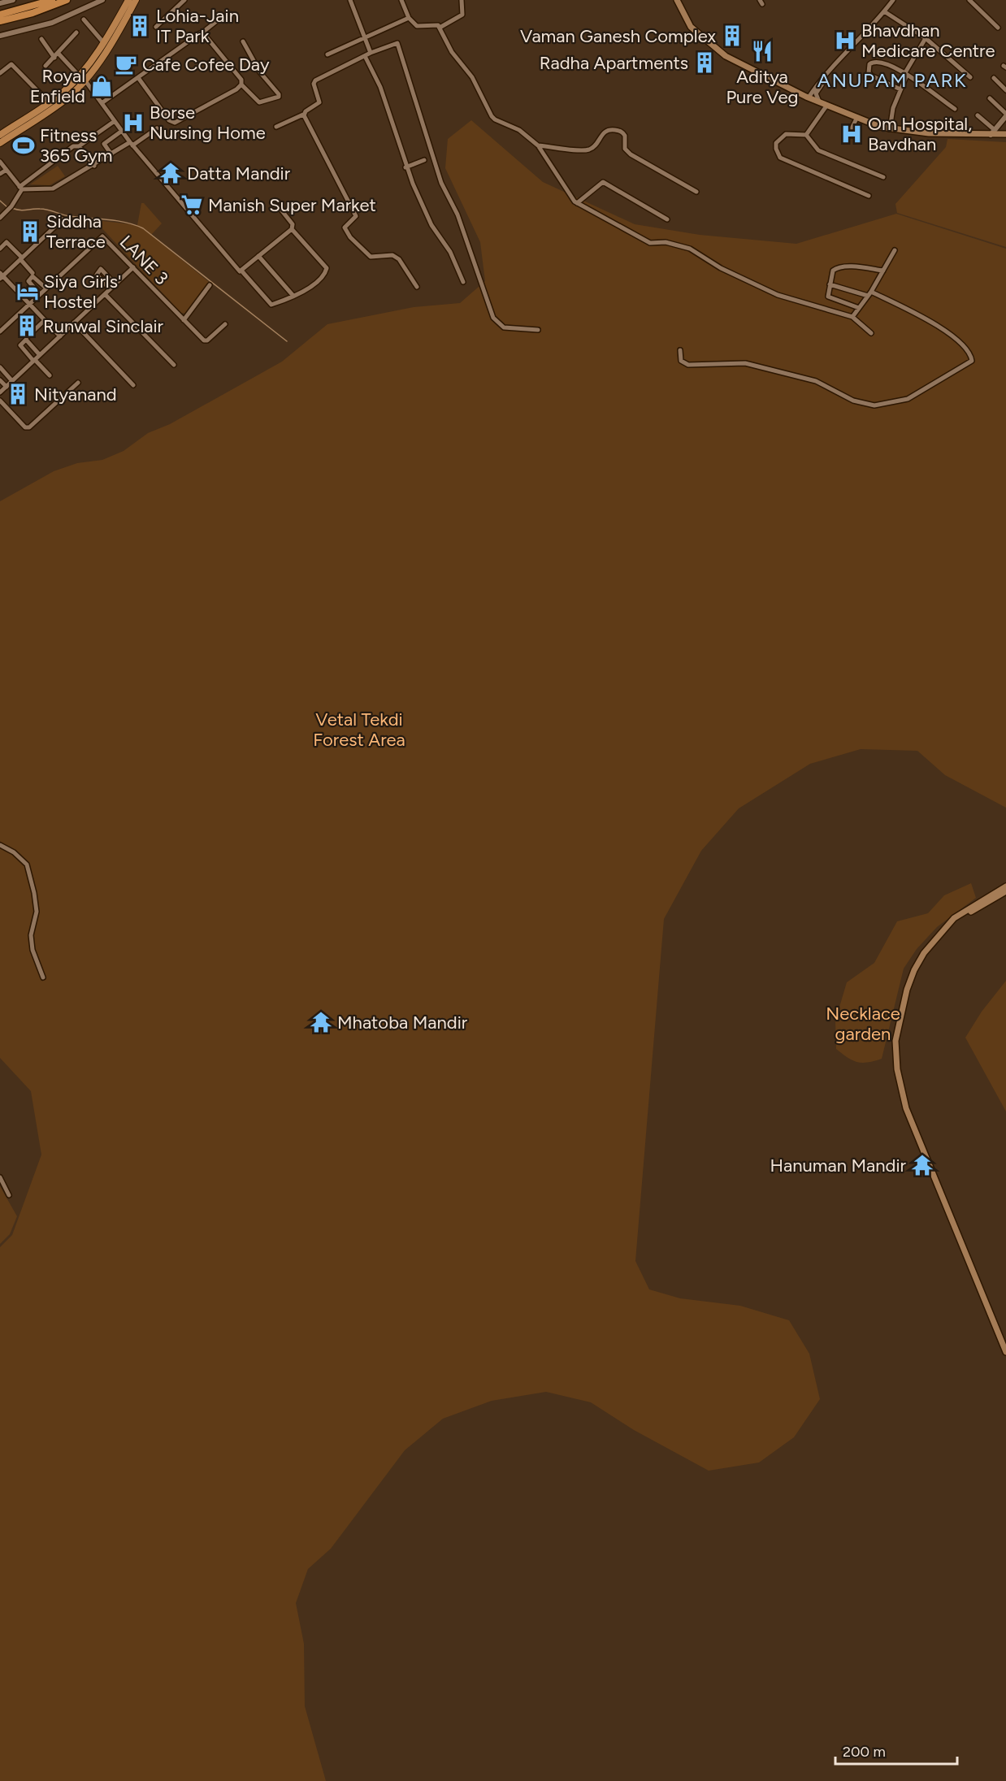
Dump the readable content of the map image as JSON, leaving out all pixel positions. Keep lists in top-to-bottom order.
{
  "streets": {
    "street": ["LANE 3"]
  },
  "districts": ["ANUPAM PARK"],
  "parks": ["Vetal Tekdi Forest Area", "Necklace garden"],
  "places": {
    "building": [
      "Lohia-Jain IT Park",
      "Vaman Ganesh Complex",
      "Radha Apartments",
      "Siddha Terrace",
      "Runwal Sinclair",
      "Nityanand"
    ],
    "hospital": ["Bhavdhan Medicare Centre", "Borse Nursing Home", "Om Hospital, Bavdhan"],
    "restaurant": ["Aditya Pure Veg"],
    "cafe": ["Cafe Cofee Day"],
    "shop": ["Royal Enfield"],
    "sports": ["Fitness 365 Gym"],
    "temple": ["Datta Mandir", "Mhatoba Mandir", "Hanuman Mandir"],
    "supermarket": ["Manish Super Market"],
    "hotel": ["Siya Girls' Hostel"]
  },
  "scale_bar": "200 m"
}
